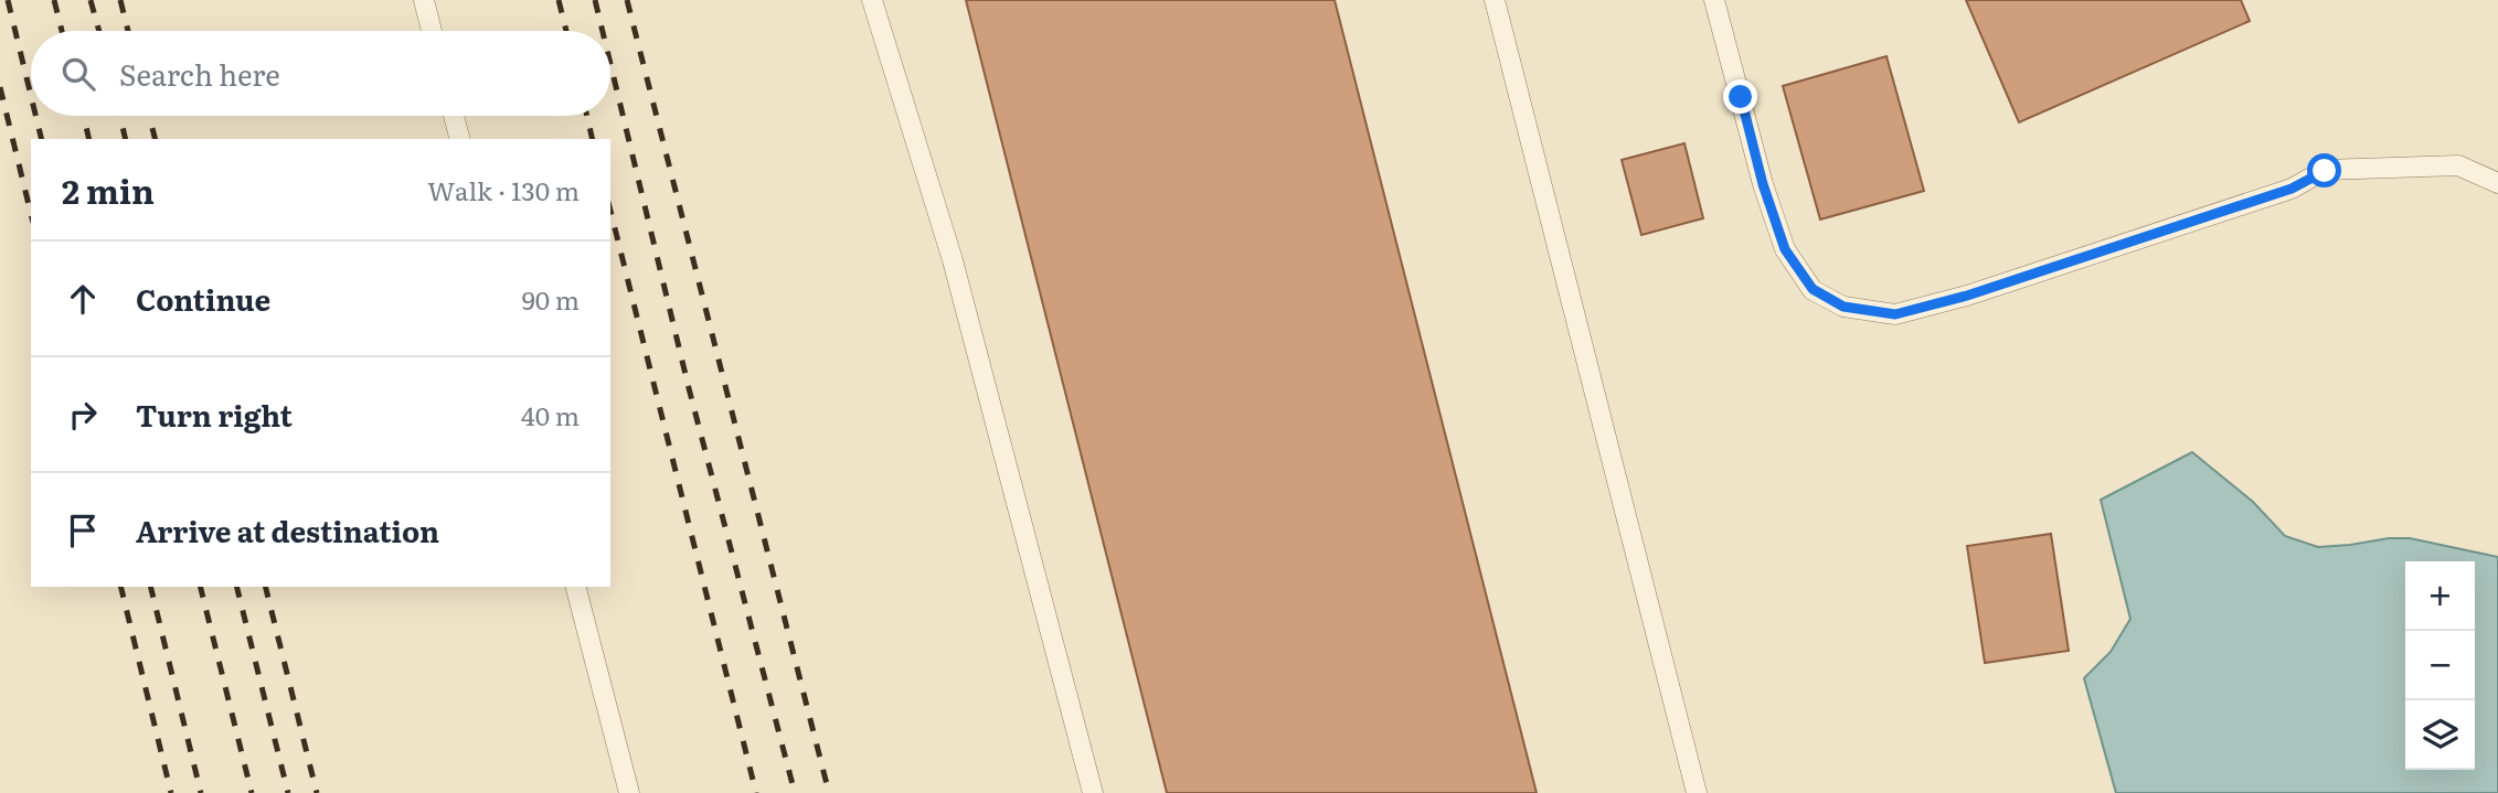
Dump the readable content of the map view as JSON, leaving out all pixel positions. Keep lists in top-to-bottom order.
{
  "page": {
    "search": "Search here",
    "heading": ["2 min", "Walk · 130 m"],
    "list": [
      ["Continue", "90 m"],
      ["Turn right", "40 m"],
      "Arrive at destination"
    ],
    "map_buttons": ["+", "−"]
  }
}
